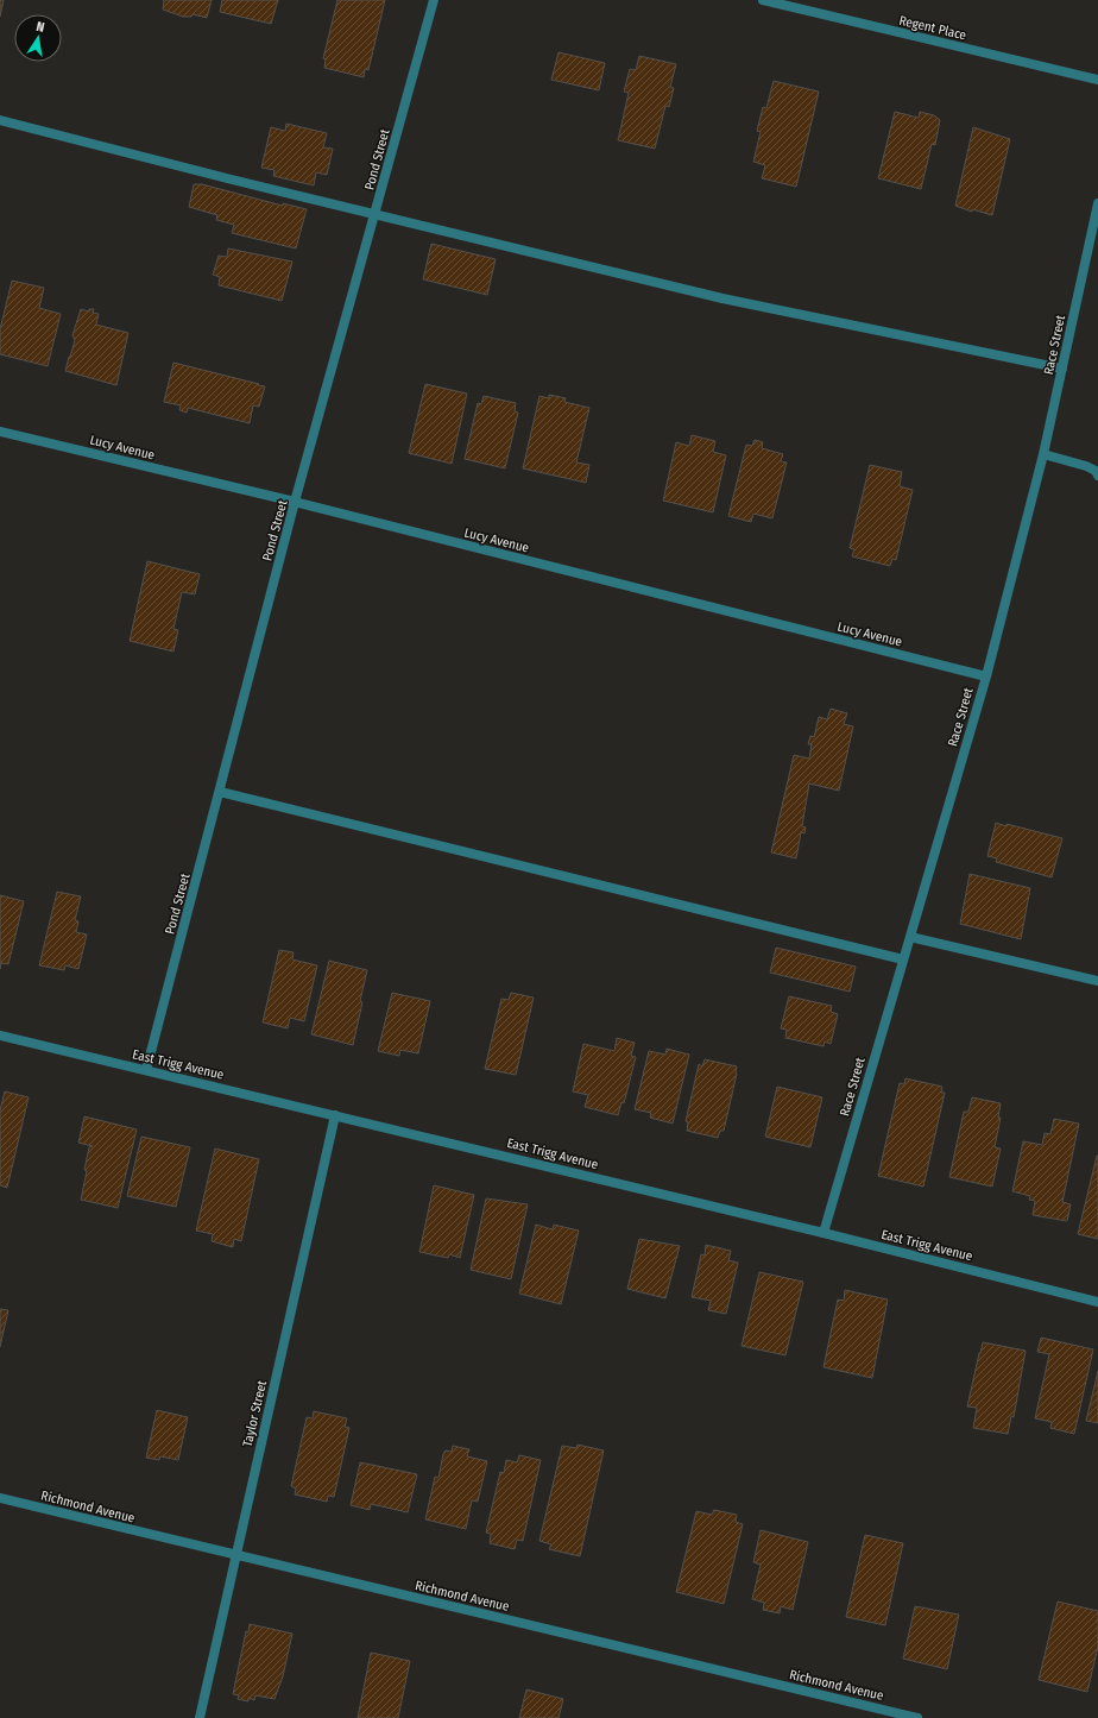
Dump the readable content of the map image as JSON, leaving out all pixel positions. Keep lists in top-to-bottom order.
{
  "streets": {
    "street": [
      "Regent Place",
      "Pond Street",
      "Race Street",
      "Lucy Avenue",
      "East Trigg Avenue",
      "Taylor Street",
      "Richmond Avenue"
    ]
  },
  "crossings": [
    ["Pond Street", "Lucy Avenue"],
    ["Pond Street", "East Trigg Avenue"],
    ["Race Street", "Lucy Avenue"],
    ["Race Street", "East Trigg Avenue"],
    ["East Trigg Avenue", "Taylor Street"],
    ["Taylor Street", "Richmond Avenue"]
  ],
  "north": "top"
}
